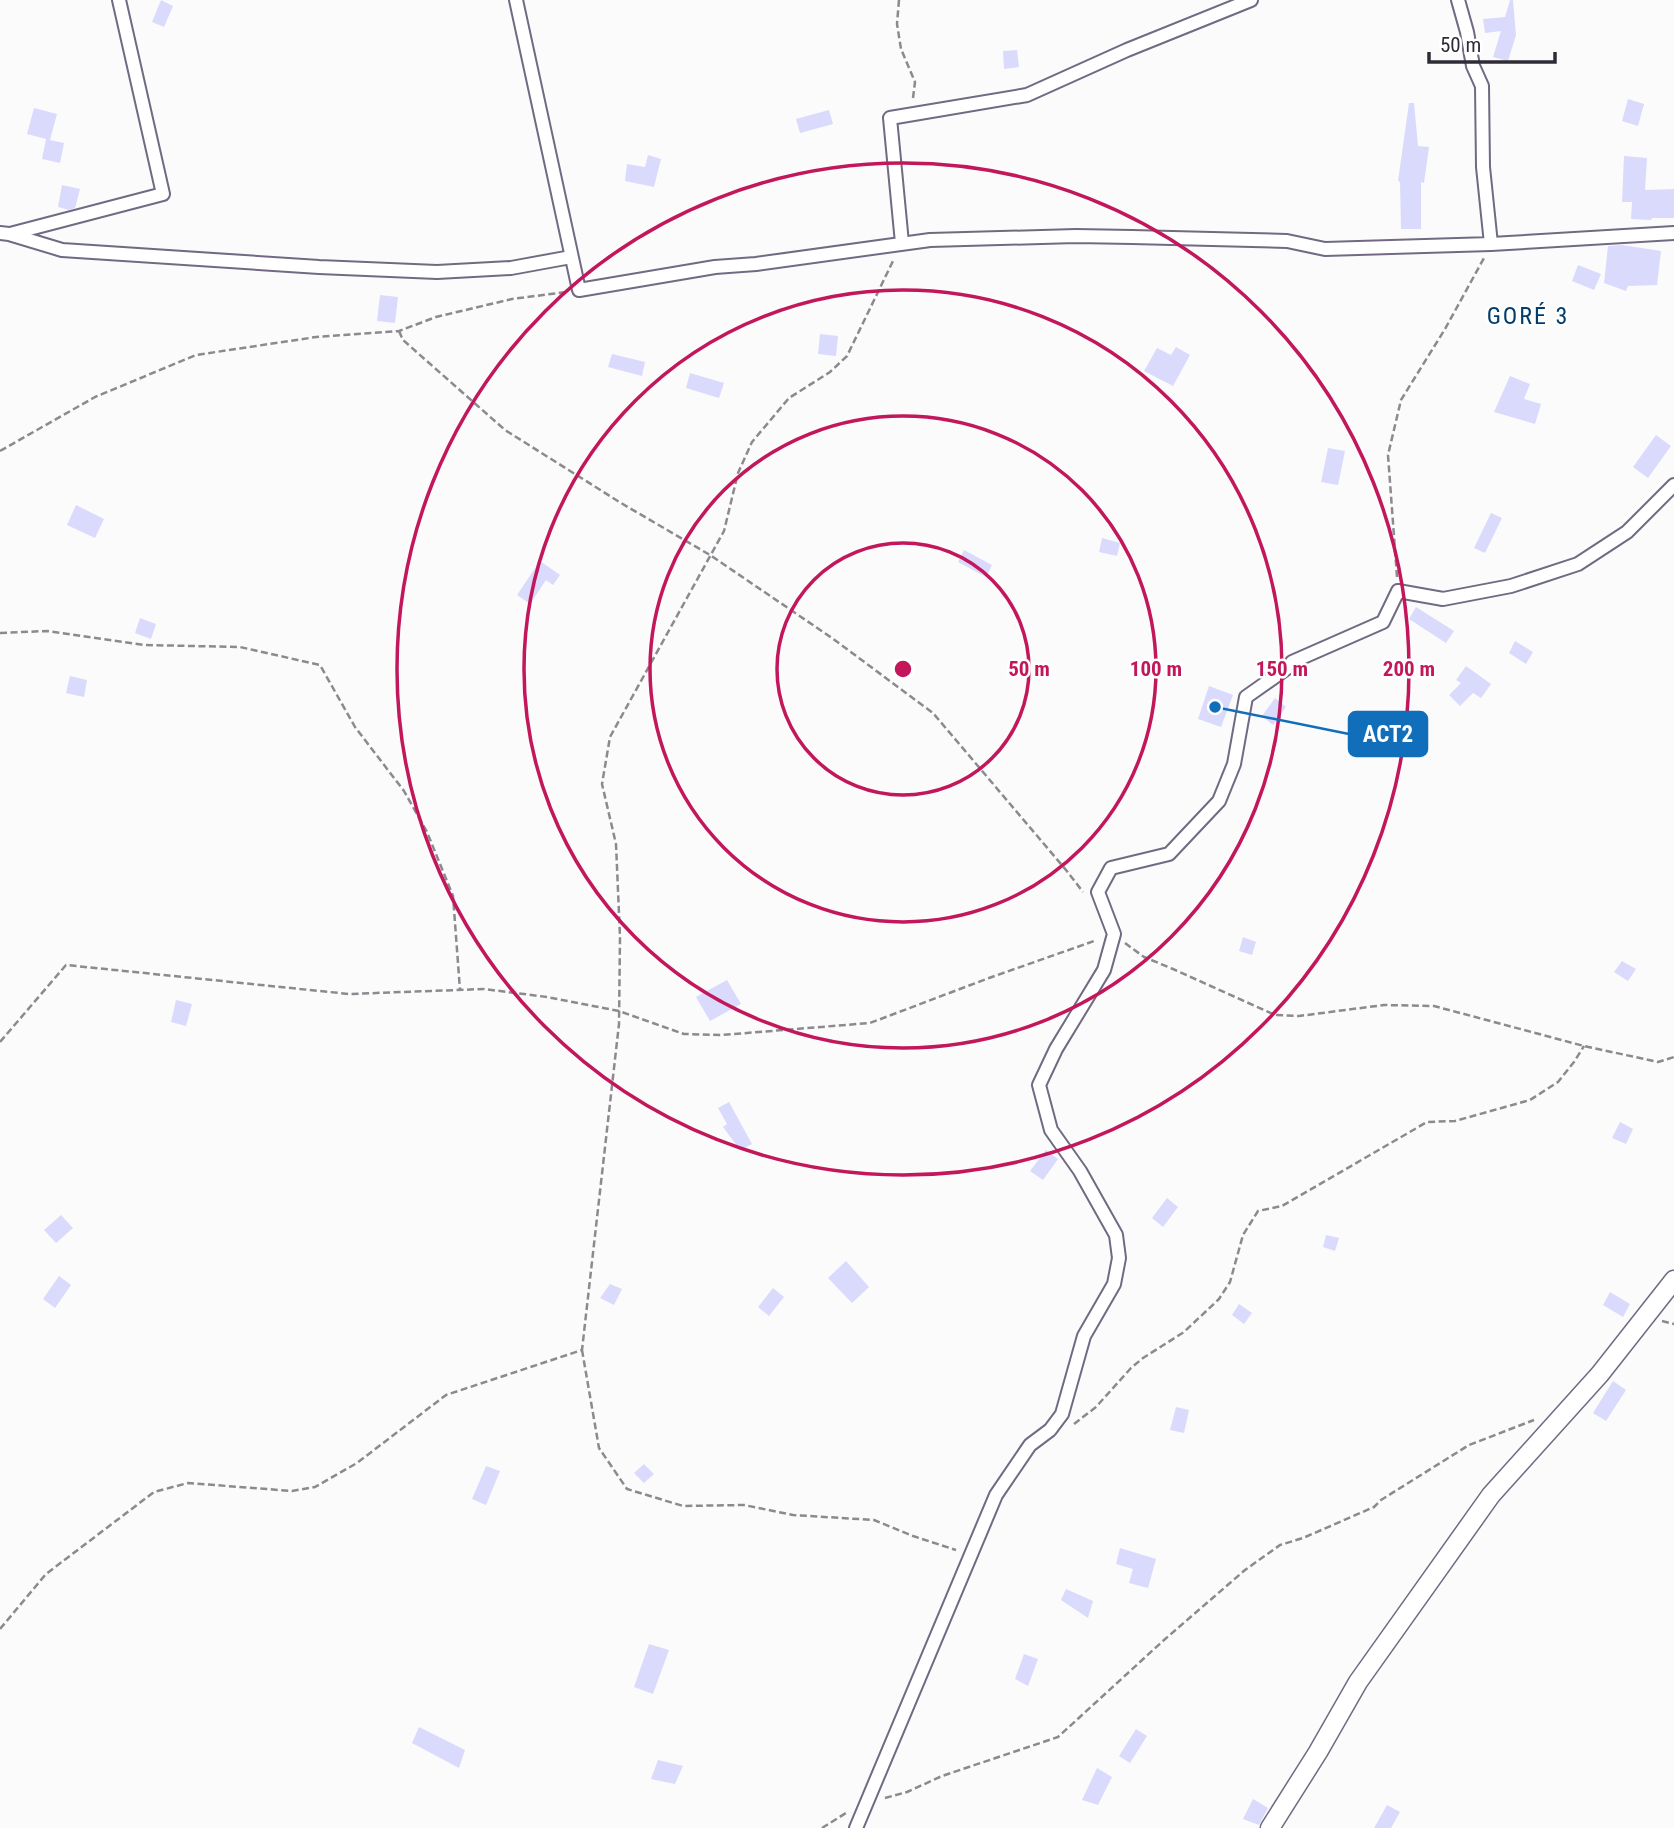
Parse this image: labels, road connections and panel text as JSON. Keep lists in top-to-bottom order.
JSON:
{
  "districts": ["GORÉ 3"],
  "places": ["ACT2"],
  "scale_bar": "50 m",
  "rings": [
    "50 m",
    "100 m",
    "150 m",
    "200 m"
  ]
}
